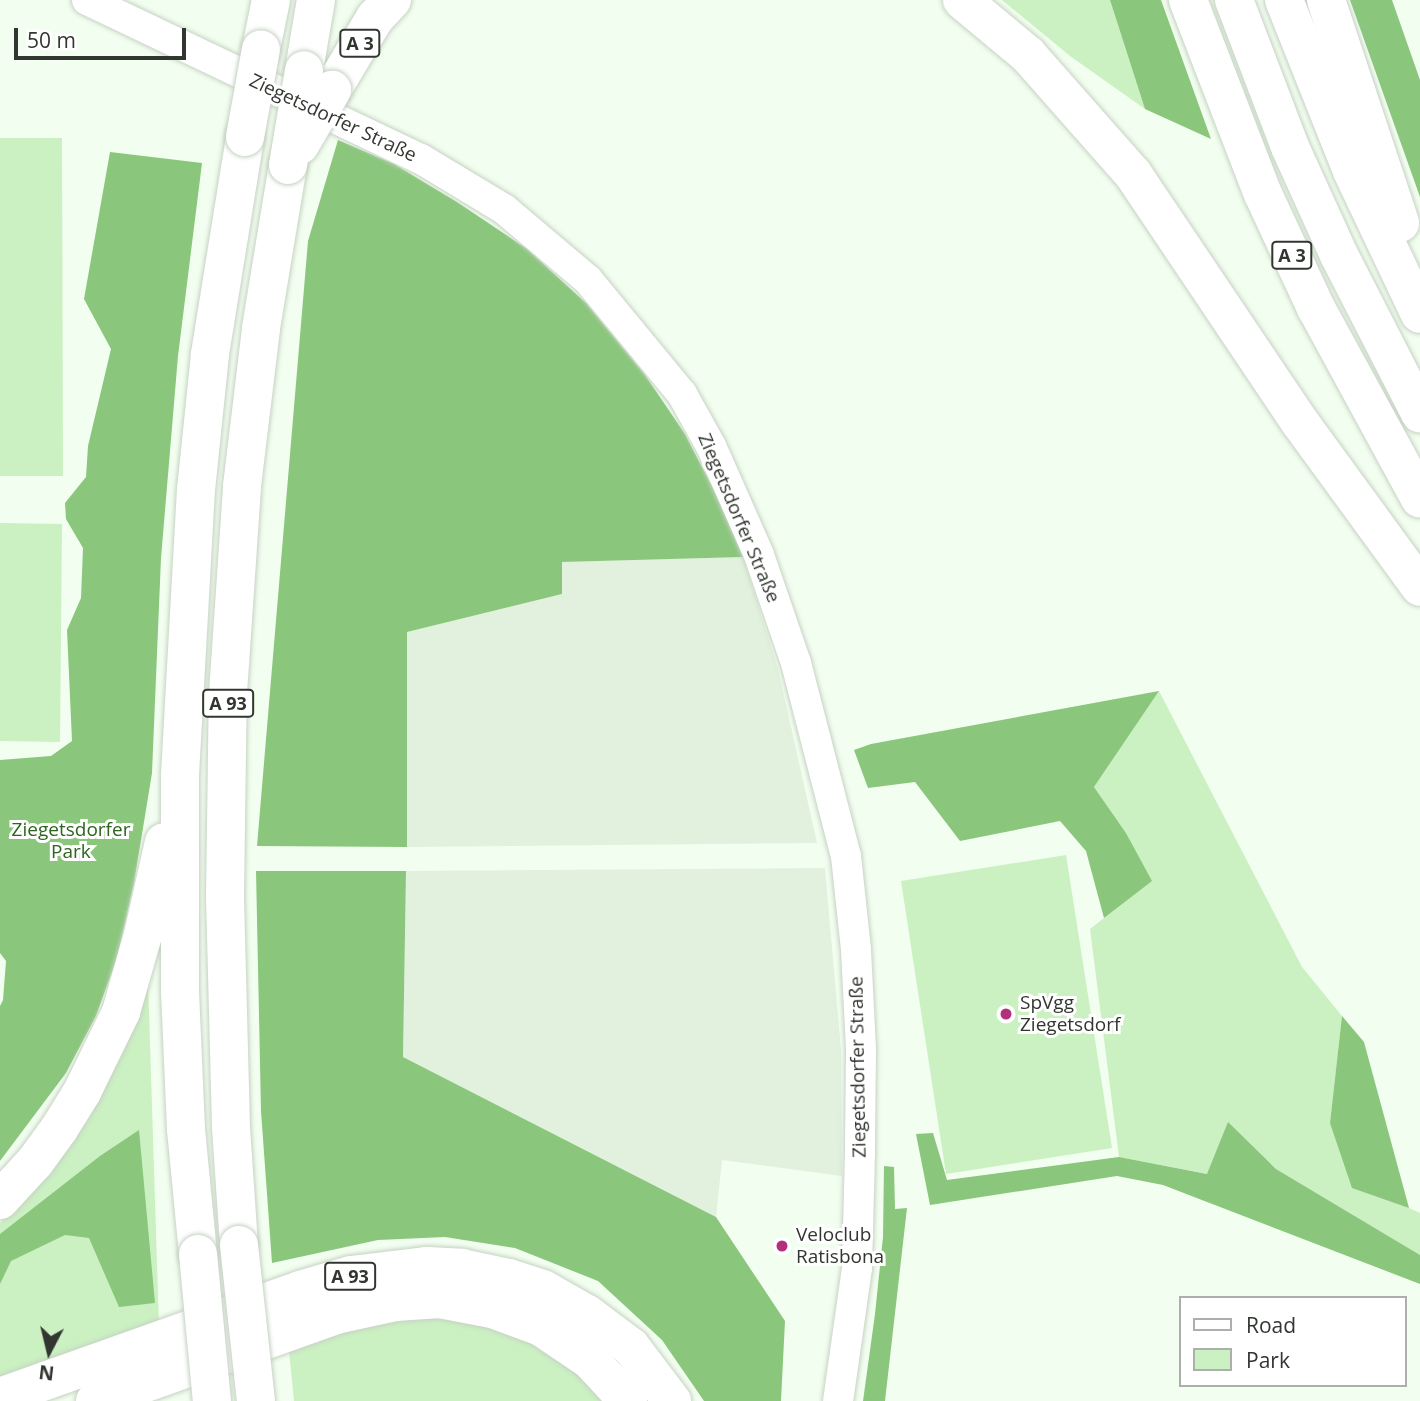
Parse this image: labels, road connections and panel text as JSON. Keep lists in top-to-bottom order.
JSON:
{
  "streets": {
    "highway": ["A 3", "A 93"],
    "street": ["Ziegetsdorfer Straße"]
  },
  "crossings": [
    ["A 3", "A 93"]
  ],
  "parks": ["Ziegetsdorfer Park"],
  "places": ["SpVgg Ziegetsdorf", "Veloclub Ratisbona"],
  "legend": ["Road", "Park"],
  "scale_bar": "50 m",
  "north": "bottom"
}
